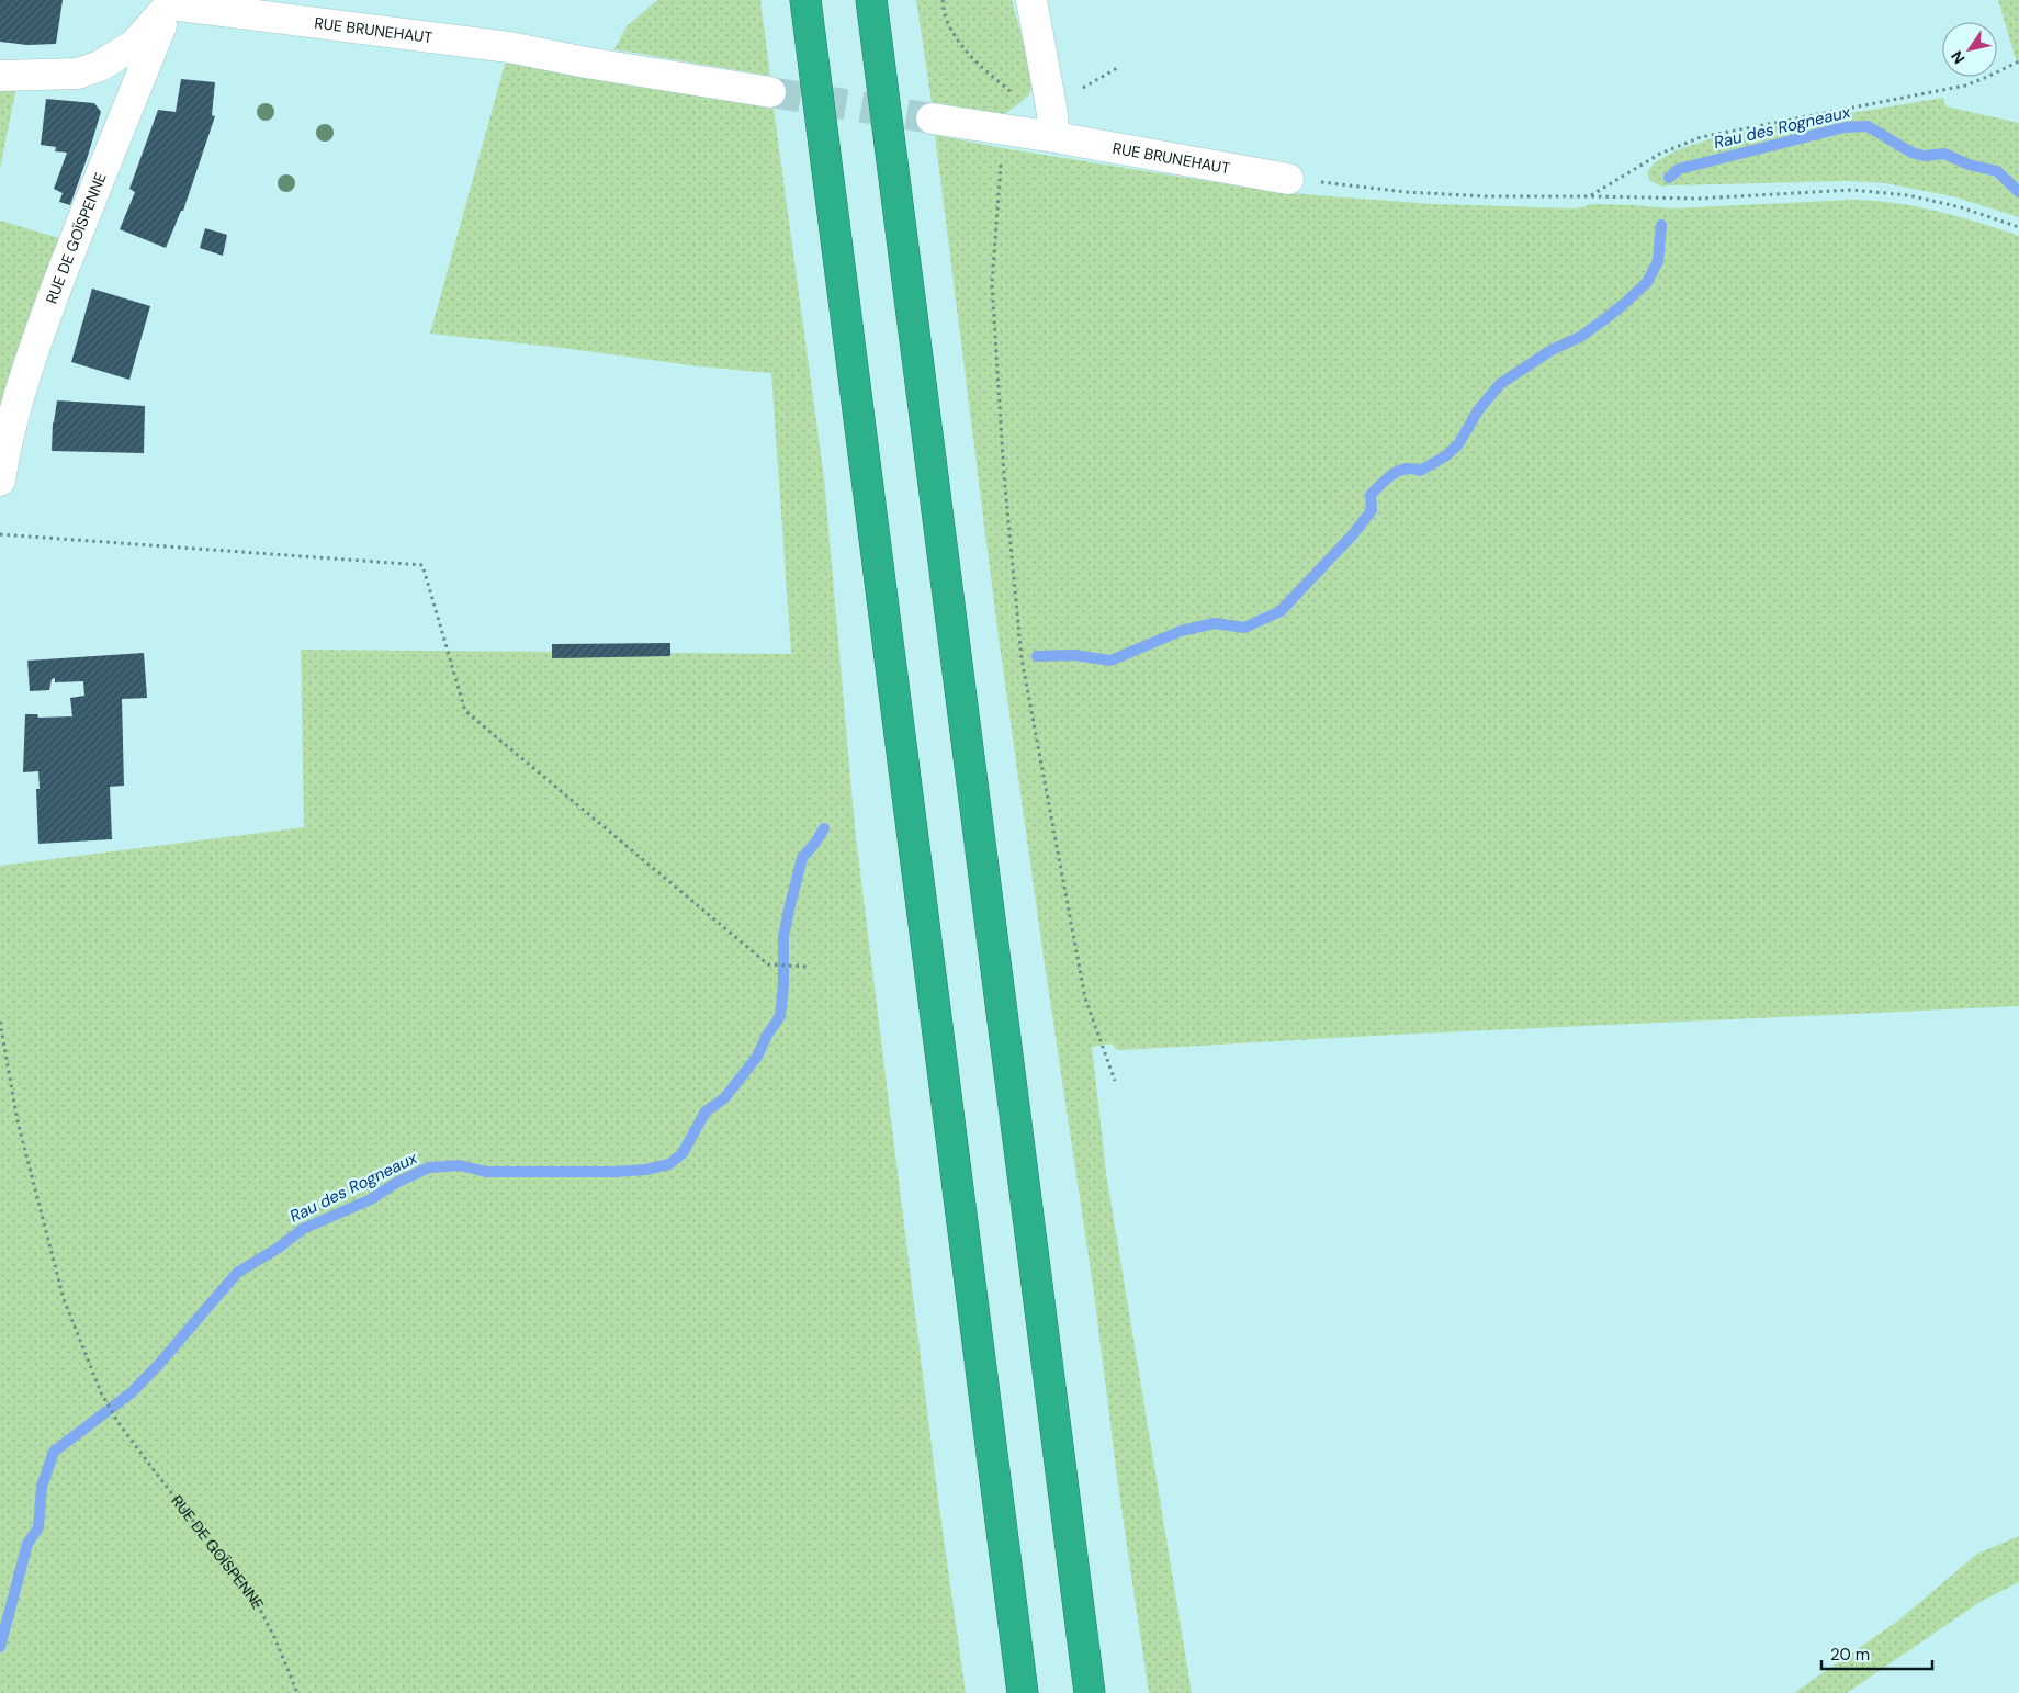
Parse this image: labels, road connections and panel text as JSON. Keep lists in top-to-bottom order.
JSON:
{
  "streets": {
    "street": ["RUE BRUNEHAUT", "RUE DE GOÏSPENNE"]
  },
  "crossings": [
    ["RUE BRUNEHAUT", "RUE DE GOÏSPENNE"]
  ],
  "water": ["Rau des Rogneaux"],
  "scale_bar": "20 m",
  "north": "bottom left"
}
